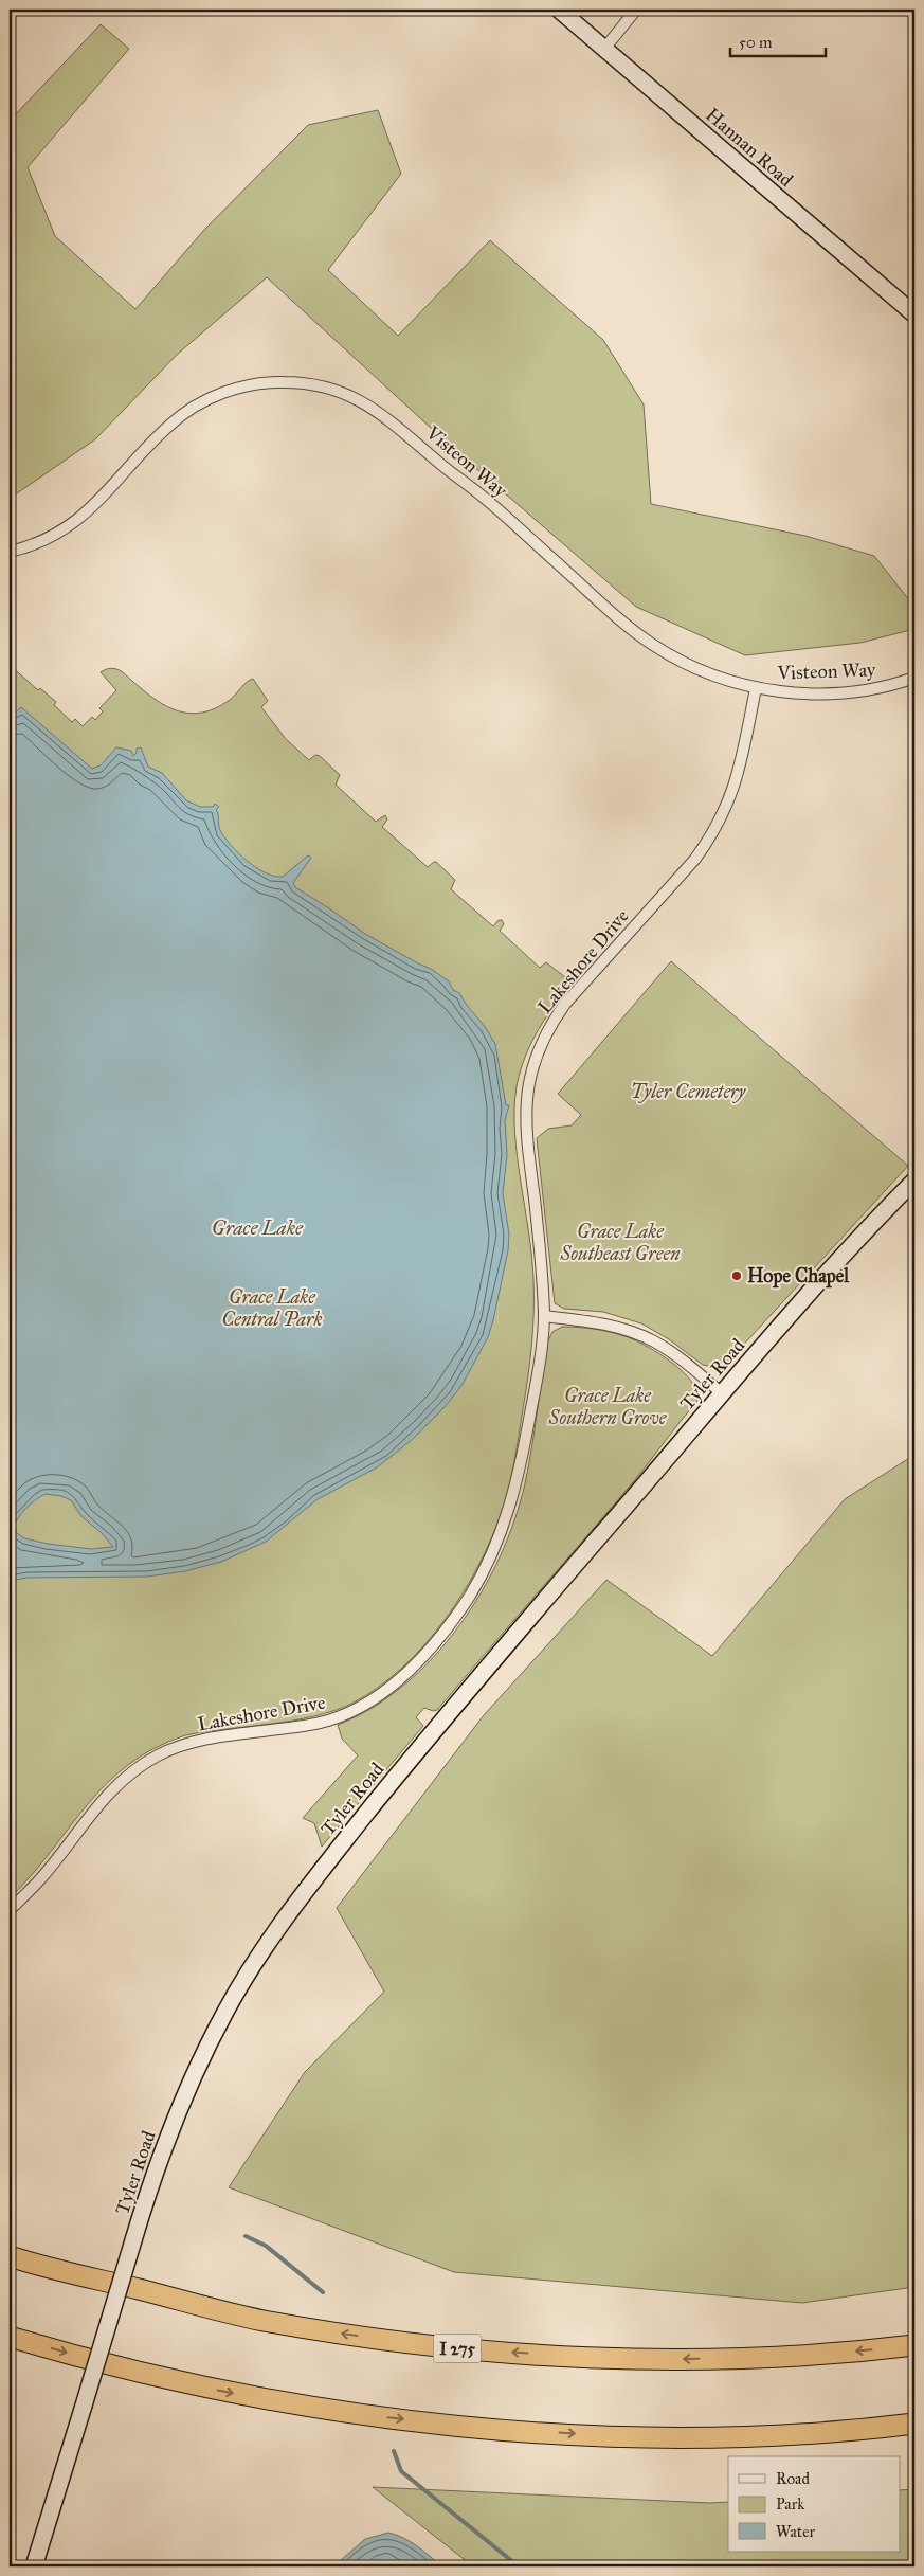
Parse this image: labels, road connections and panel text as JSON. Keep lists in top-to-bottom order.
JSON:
{
  "streets": {
    "highway": ["I 275"],
    "street": [
      "Hannan Road",
      "Visteon Way",
      "Lakeshore Drive",
      "Tyler Road"
    ]
  },
  "crossings": [
    ["Visteon Way", "Lakeshore Drive"]
  ],
  "water": ["Grace Lake"],
  "parks": [
    "Tyler Cemetery",
    "Grace Lake Southeast Green",
    "Grace Lake Central Park",
    "Grace Lake Southern Grove"
  ],
  "places": ["Hope Chapel"],
  "legend": ["Road", "Park", "Water"],
  "scale_bar": "50 m"
}
